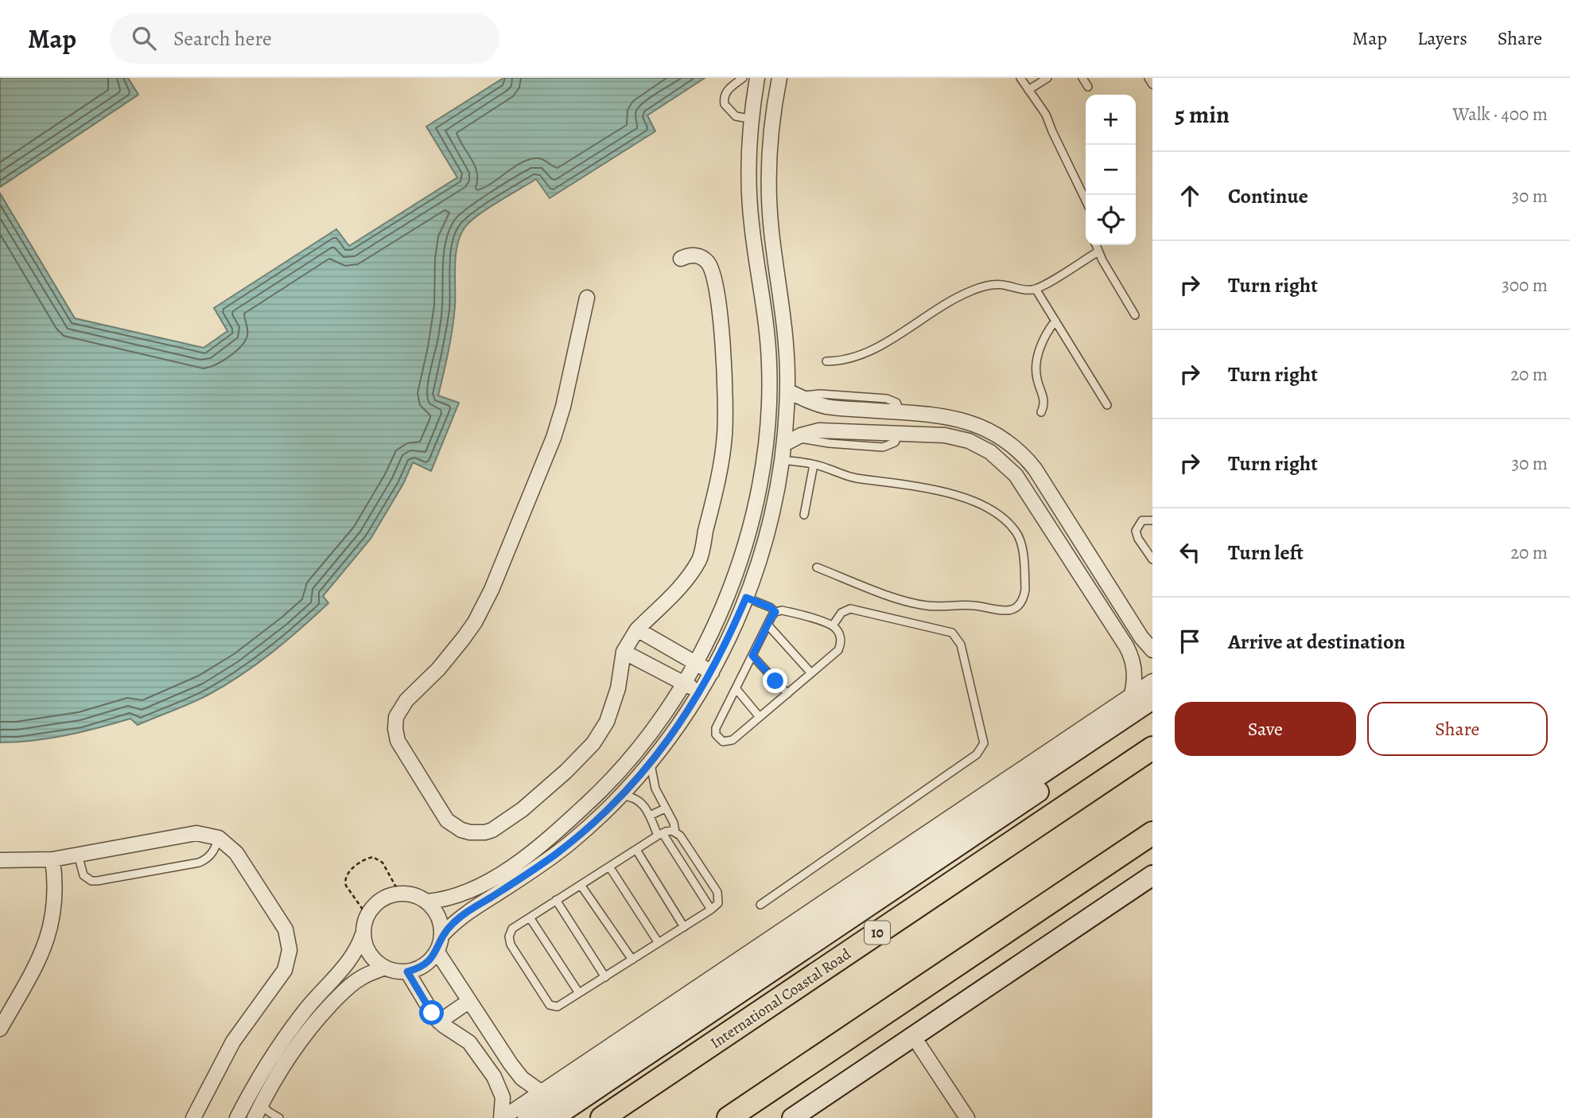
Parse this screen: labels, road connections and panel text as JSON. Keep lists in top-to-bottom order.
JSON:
{
  "streets": {
    "highway": ["10", "International Coastal Road"]
  },
  "page": {
    "header": "Map",
    "search": "Search here",
    "nav": ["Map", "Layers", "Share"],
    "heading": ["5 min", "Walk · 400 m"],
    "map_buttons": ["+", "−"],
    "list": [
      ["Continue", "30 m"],
      ["Turn right", "300 m"],
      ["Turn right", "20 m"],
      ["Turn right", "30 m"],
      ["Turn left", "20 m"],
      "Arrive at destination"
    ],
    "buttons": ["Save", "Share"]
  }
}
